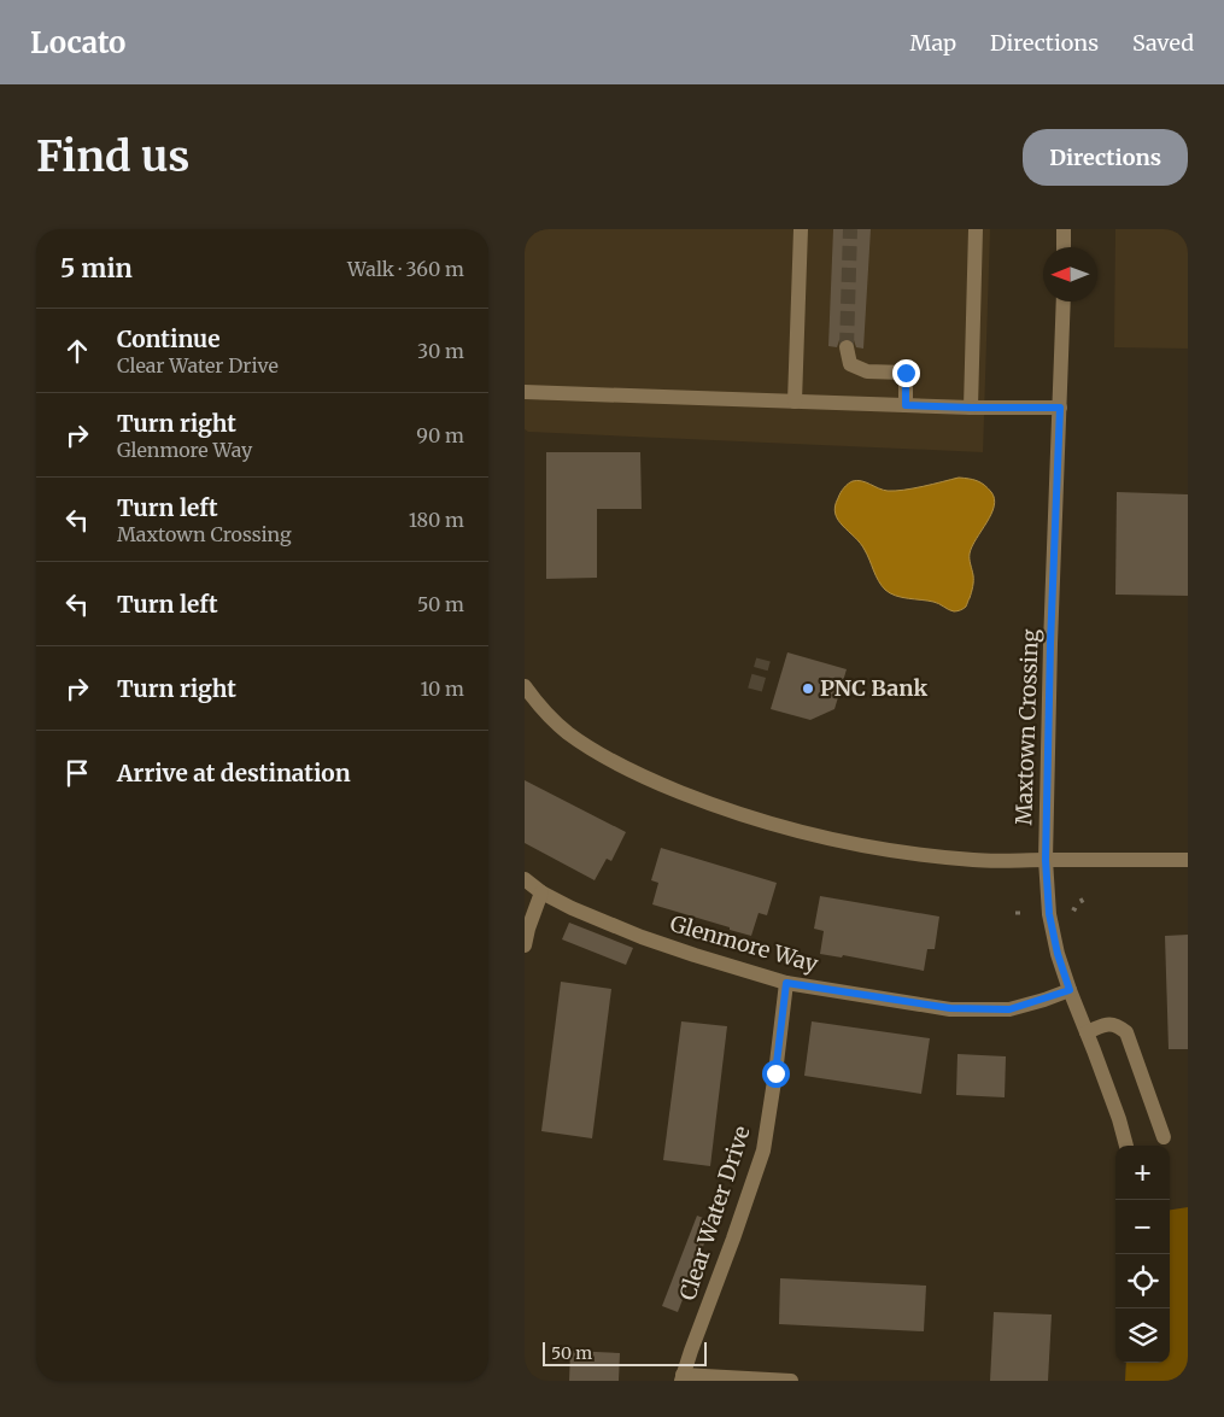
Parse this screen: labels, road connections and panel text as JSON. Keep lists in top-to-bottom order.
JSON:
{
  "streets": {
    "street": ["Maxtown Crossing", "Glenmore Way", "Clear Water Drive"]
  },
  "crossings": [
    ["Maxtown Crossing", "Glenmore Way"],
    ["Glenmore Way", "Clear Water Drive"]
  ],
  "places": ["PNC Bank"],
  "scale_bar": "50 m",
  "north": "left",
  "page": {
    "header": "Locato",
    "nav": ["Map", "Directions", "Saved"],
    "buttons": "Directions",
    "title": "Find us",
    "heading": ["5 min", "Walk · 360 m"],
    "list": [
      ["Continue", "Clear Water Drive", "30 m"],
      ["Turn right", "Glenmore Way", "90 m"],
      ["Turn left", "Maxtown Crossing", "180 m"],
      ["Turn left", "50 m"],
      ["Turn right", "10 m"],
      "Arrive at destination"
    ],
    "map_buttons": ["+", "−"],
    "scale": "50 m"
  }
}
